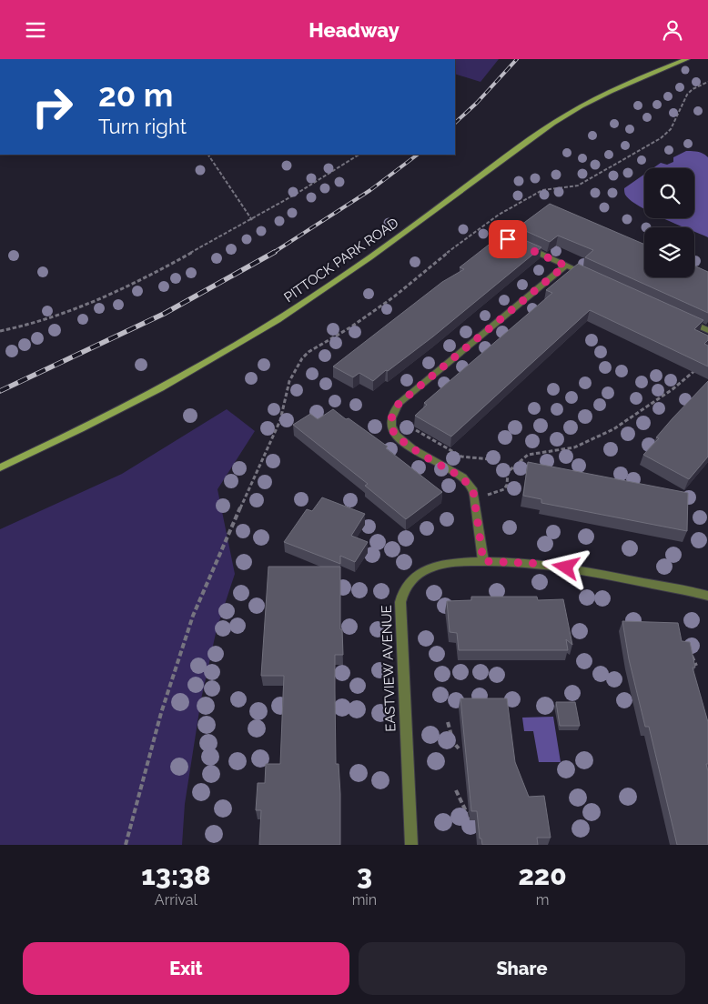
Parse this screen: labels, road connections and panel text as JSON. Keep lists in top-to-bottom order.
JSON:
{
  "streets": {
    "main road": ["PITTOCK PARK ROAD"],
    "street": ["EASTVIEW AVENUE"]
  },
  "page": {
    "header": "Headway",
    "turn": ["20 m", "Turn right"],
    "eta": [
      "13:38",
      "Arrival",
      "3",
      "min",
      "220",
      "m"
    ],
    "buttons": ["Exit", "Share"]
  }
}
